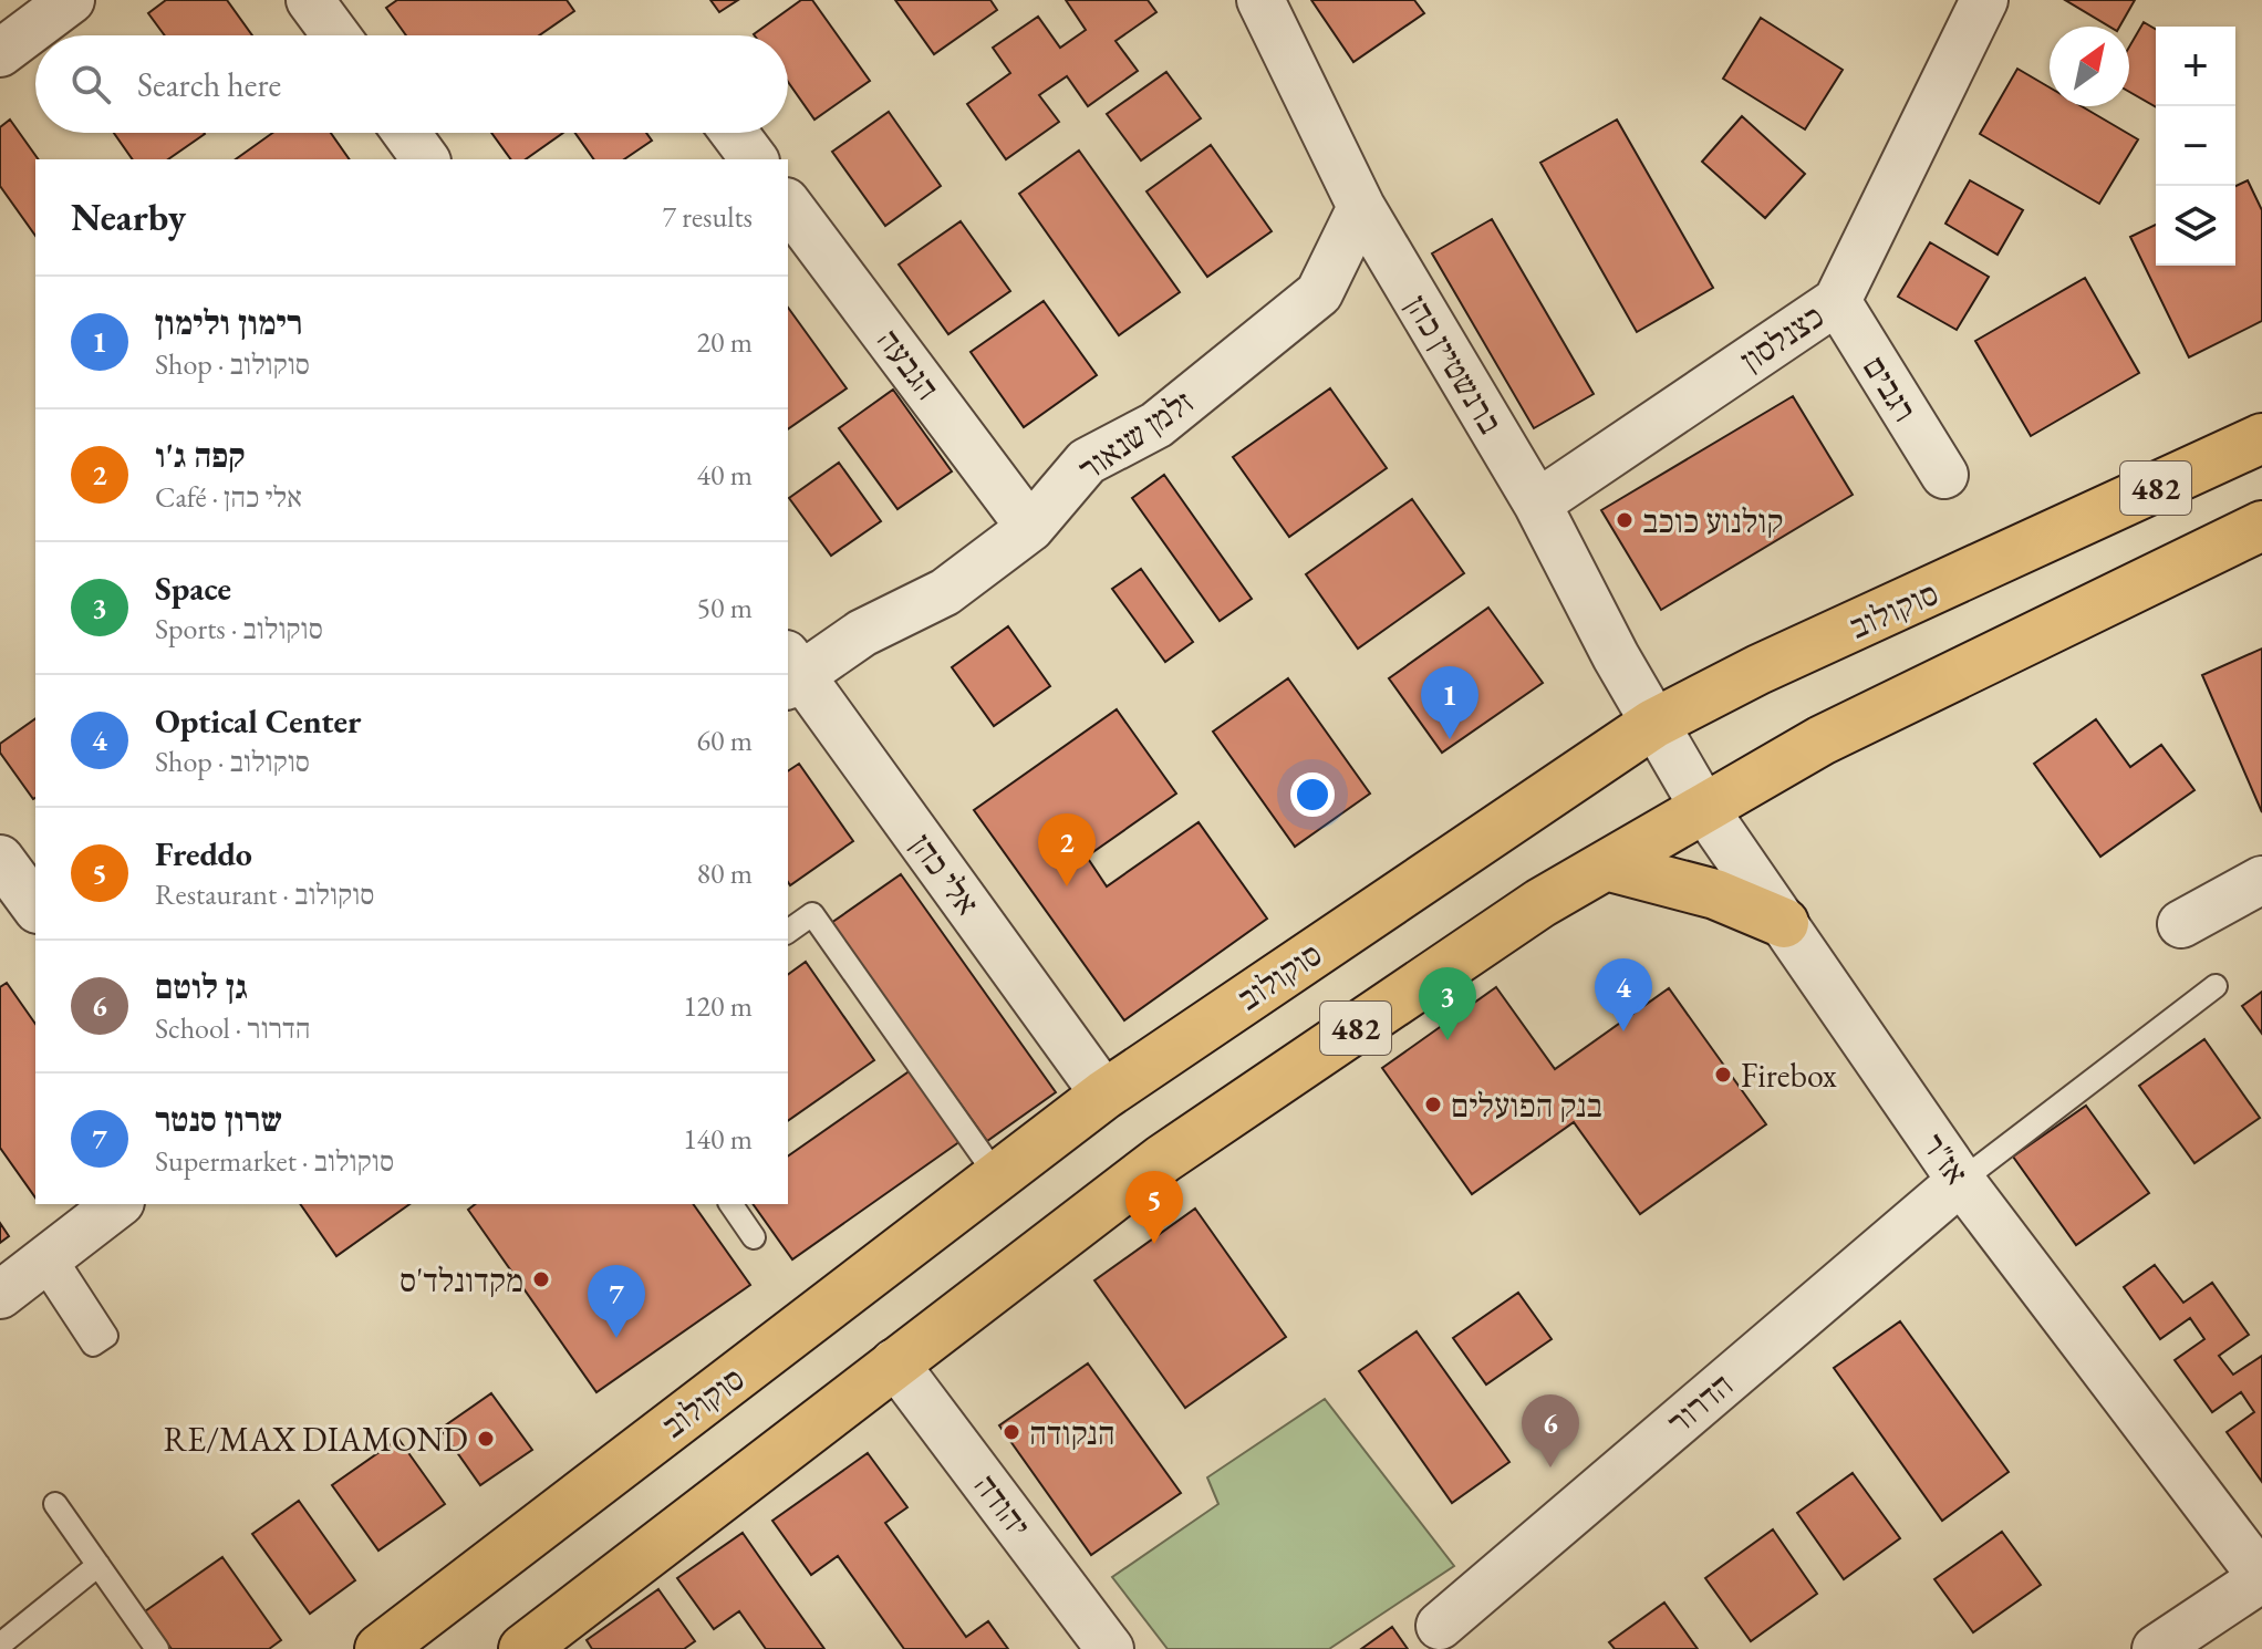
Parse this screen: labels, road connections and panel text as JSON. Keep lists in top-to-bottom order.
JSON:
{
  "streets": {
    "main road": ["482", "סוקולוב"],
    "street": [
      "כצנלסון",
      "הגבעה",
      "ברנשטיין כהן",
      "רגבים",
      "זלמן שנאור",
      "אלי כהן",
      "אז\"ר",
      "הדרור",
      "יהודה"
    ]
  },
  "crossings": [
    ["כצנלסון", "ברנשטיין כהן"],
    ["כצנלסון", "רגבים"],
    ["הגבעה", "זלמן שנאור"],
    ["ברנשטיין כהן", "זלמן שנאור"],
    ["ברנשטיין כהן", "סוקולוב"],
    ["ברנשטיין כהן", "אז\"ר"],
    ["זלמן שנאור", "אלי כהן"],
    ["482", "אז\"ר"],
    ["482", "יהודה"],
    ["סוקולוב", "אלי כהן"],
    ["סוקולוב", "אז\"ר"],
    ["אז\"ר", "הדרור"]
  ],
  "places": [
    "קולנוע כוכב",
    "Firebox",
    "בנק הפועלים",
    "מקדונלד'ס",
    "הנקודה",
    "RE/MAX DIAMOND"
  ],
  "north": "top right",
  "page": {
    "map_buttons": ["+", "−"],
    "search": "Search here",
    "heading": ["Nearby", "7 results"],
    "list": [
      {
        "mark": "1",
        "name": "רימון ולימון",
        "note": "Shop · סוקולוב",
        "value": "20 m"
      },
      {
        "mark": "2",
        "name": "קפה ג'ו",
        "note": "Café · אלי כהן",
        "value": "40 m"
      },
      {
        "mark": "3",
        "name": "Space",
        "note": "Sports · סוקולוב",
        "value": "50 m"
      },
      {
        "mark": "4",
        "name": "Optical Center",
        "note": "Shop · סוקולוב",
        "value": "60 m"
      },
      {
        "mark": "5",
        "name": "Freddo",
        "note": "Restaurant · סוקולוב",
        "value": "80 m"
      },
      {
        "mark": "6",
        "name": "גן לוטם",
        "note": "School · הדרור",
        "value": "120 m"
      },
      {
        "mark": "7",
        "name": "שרון סנטר",
        "note": "Supermarket · סוקולוב",
        "value": "140 m"
      }
    ],
    "pins": [
      "1",
      "2",
      "4",
      "3",
      "5",
      "7",
      "6"
    ]
  }
}
